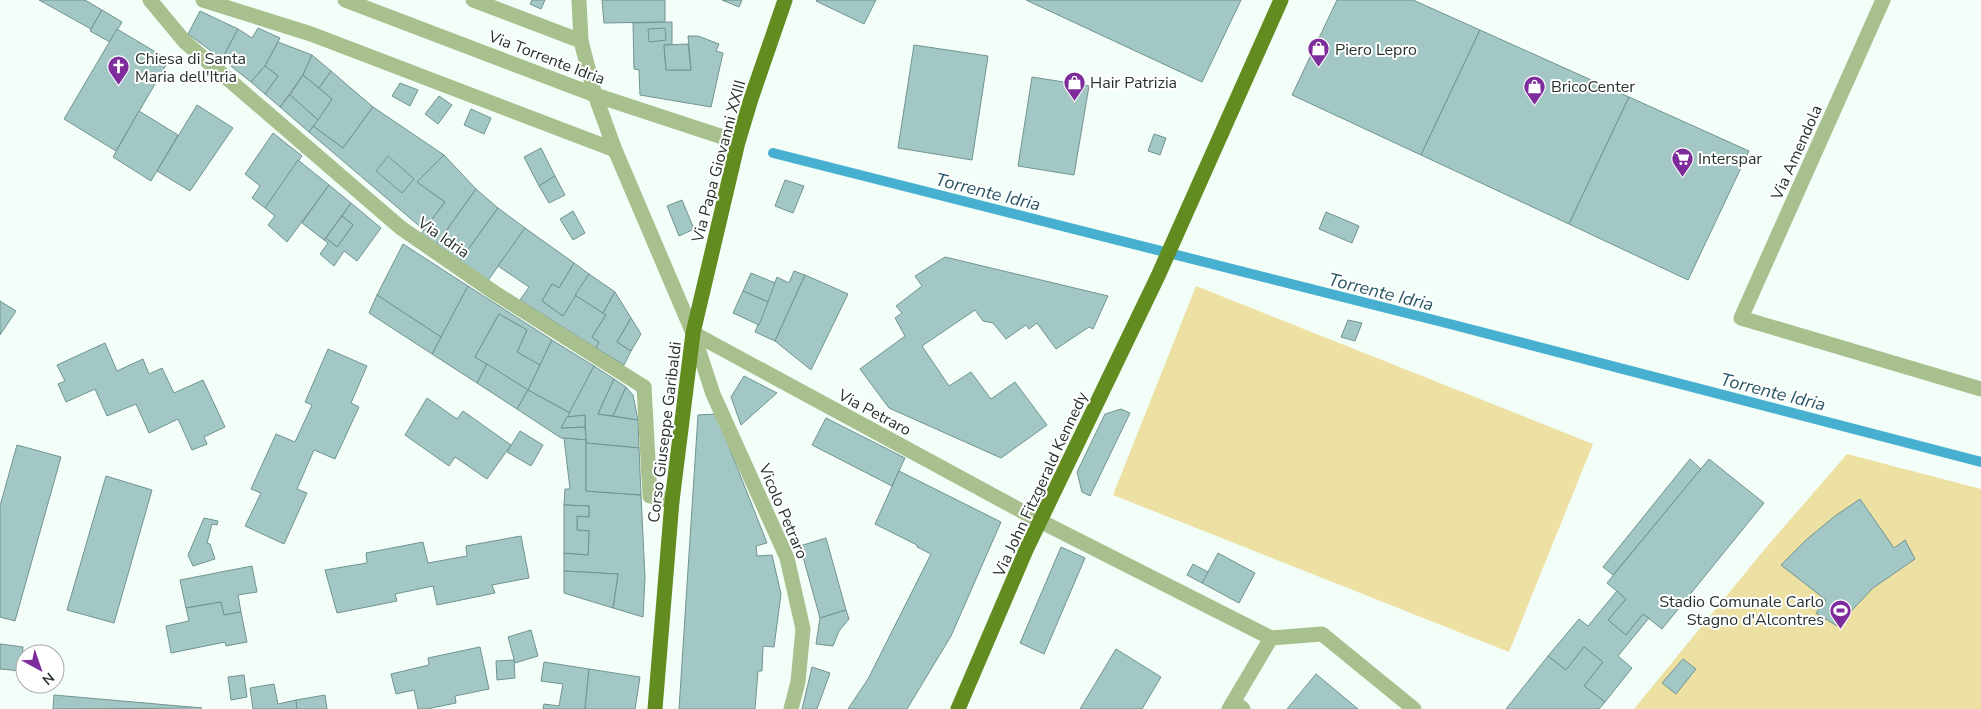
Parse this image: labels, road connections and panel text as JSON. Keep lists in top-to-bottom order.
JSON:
{
  "streets": {
    "main road": ["Via Papa Giovanni XXIII", "Corso Giuseppe Garibaldi", "Via John Fitzgerald Kennedy"],
    "street": [
      "Via Torrente Idria",
      "Via Amendola",
      "Via Idria",
      "Via Petraro",
      "Vicolo Petraro"
    ]
  },
  "crossings": [
    ["Via Torrente Idria", "Via Papa Giovanni XXIII"],
    ["Via Torrente Idria", "Corso Giuseppe Garibaldi"],
    ["Via Papa Giovanni XXIII", "Via Petraro"],
    ["Via Papa Giovanni XXIII", "Corso Giuseppe Garibaldi"],
    ["Via Papa Giovanni XXIII", "Vicolo Petraro"],
    ["Via Idria", "Corso Giuseppe Garibaldi"],
    ["Via Petraro", "Corso Giuseppe Garibaldi"],
    ["Via Petraro", "Via John Fitzgerald Kennedy"],
    ["Via Petraro", "Vicolo Petraro"],
    ["Corso Giuseppe Garibaldi", "Vicolo Petraro"]
  ],
  "water": ["Torrente Idria"],
  "places": {
    "shop": ["Piero Lepro", "Hair Patrizia", "BricoCenter"],
    "church": ["Chiesa di Santa Maria dell'Itria"],
    "supermarket": ["Interspar"],
    "sports": ["Stadio Comunale Carlo Stagno d'Alcontres"]
  },
  "north": "bottom right"
}
